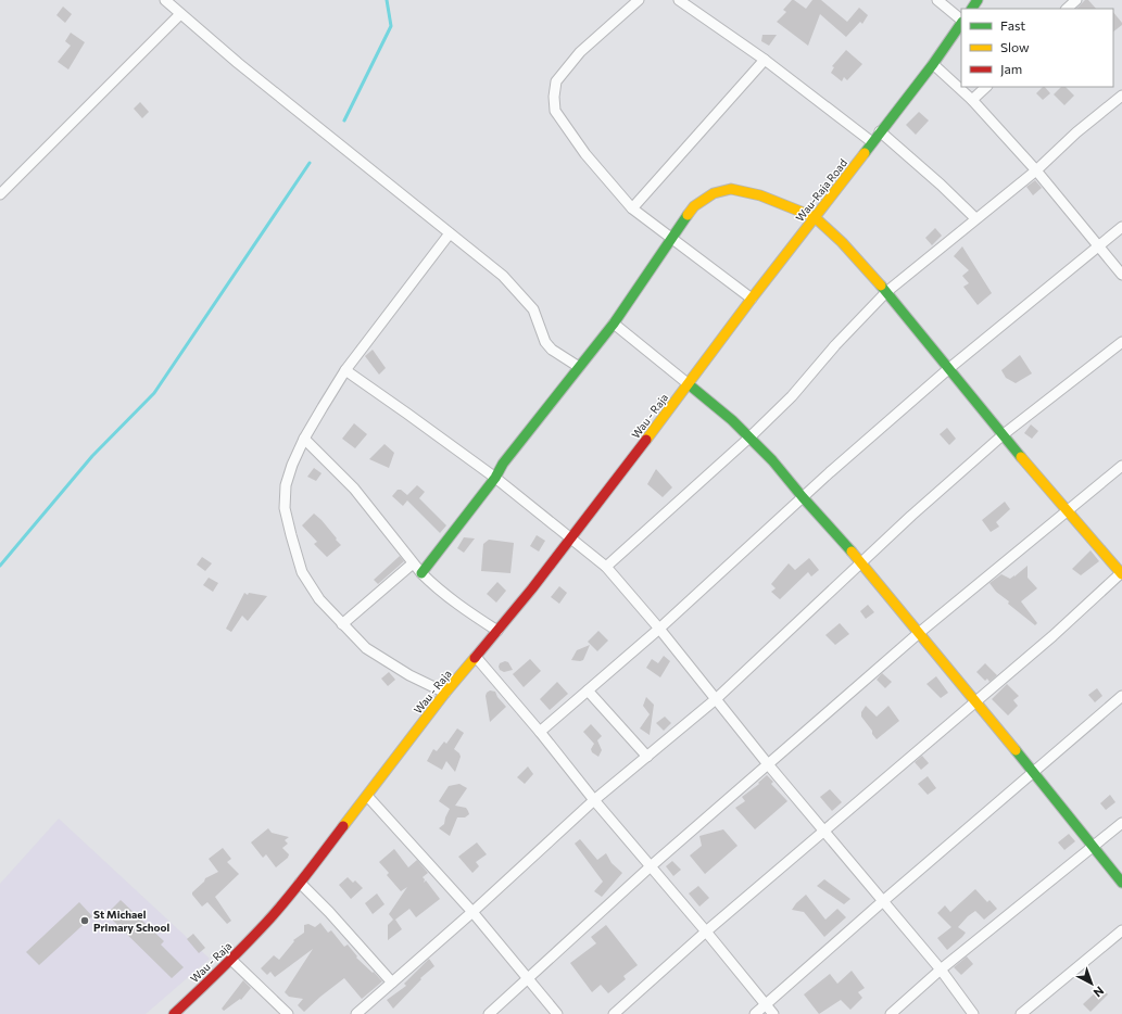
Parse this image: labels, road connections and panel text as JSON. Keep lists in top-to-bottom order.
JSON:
{
  "streets": {
    "street": ["Wau-Raja Road", "Wau - Raja"]
  },
  "crossings": [
    ["Wau-Raja Road", "Wau - Raja"]
  ],
  "places": ["St Michael Primary School"],
  "legend": ["Fast", "Slow", "Jam"],
  "north": "bottom right"
}
